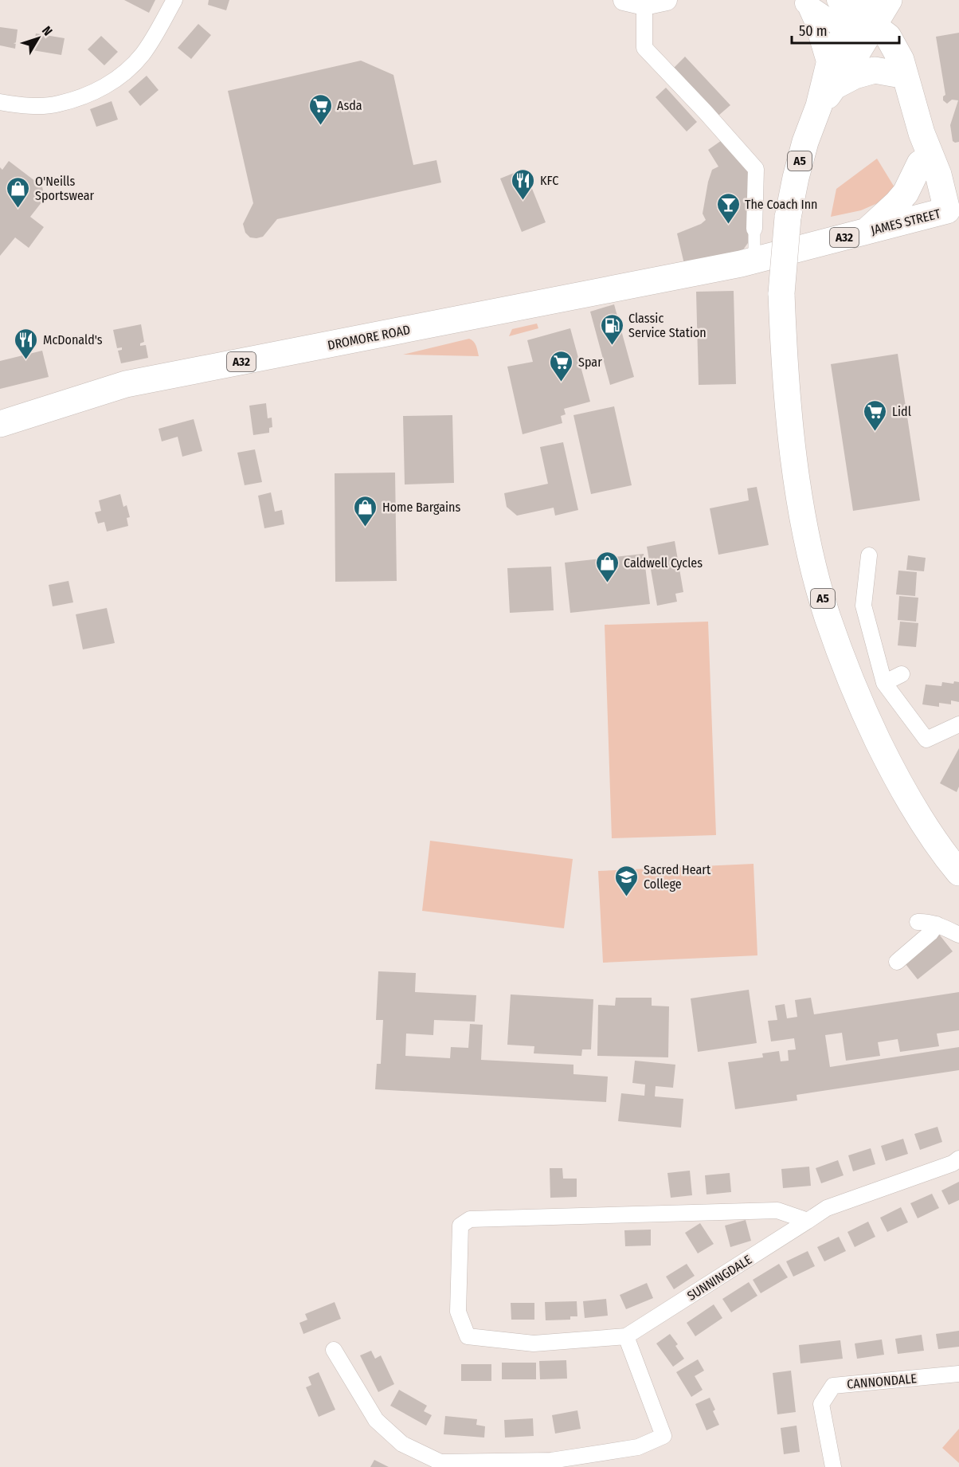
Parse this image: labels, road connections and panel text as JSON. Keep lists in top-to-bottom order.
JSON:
{
  "streets": {
    "highway": [
      "A5",
      "JAMES STREET",
      "A32",
      "DROMORE ROAD"
    ],
    "street": ["SUNNINGDALE", "CANNONDALE"]
  },
  "crossings": [
    ["JAMES STREET", "DROMORE ROAD"]
  ],
  "places": {
    "supermarket": ["Asda", "Spar", "Lidl"],
    "restaurant": ["KFC", "McDonald's"],
    "shop": ["O'Neills Sportswear", "Home Bargains", "Caldwell Cycles"],
    "bar": ["The Coach Inn"],
    "fuel station": ["Classic Service Station"],
    "school or university": ["Sacred Heart College"]
  },
  "scale_bar": "50 m",
  "north": "top right"
}
